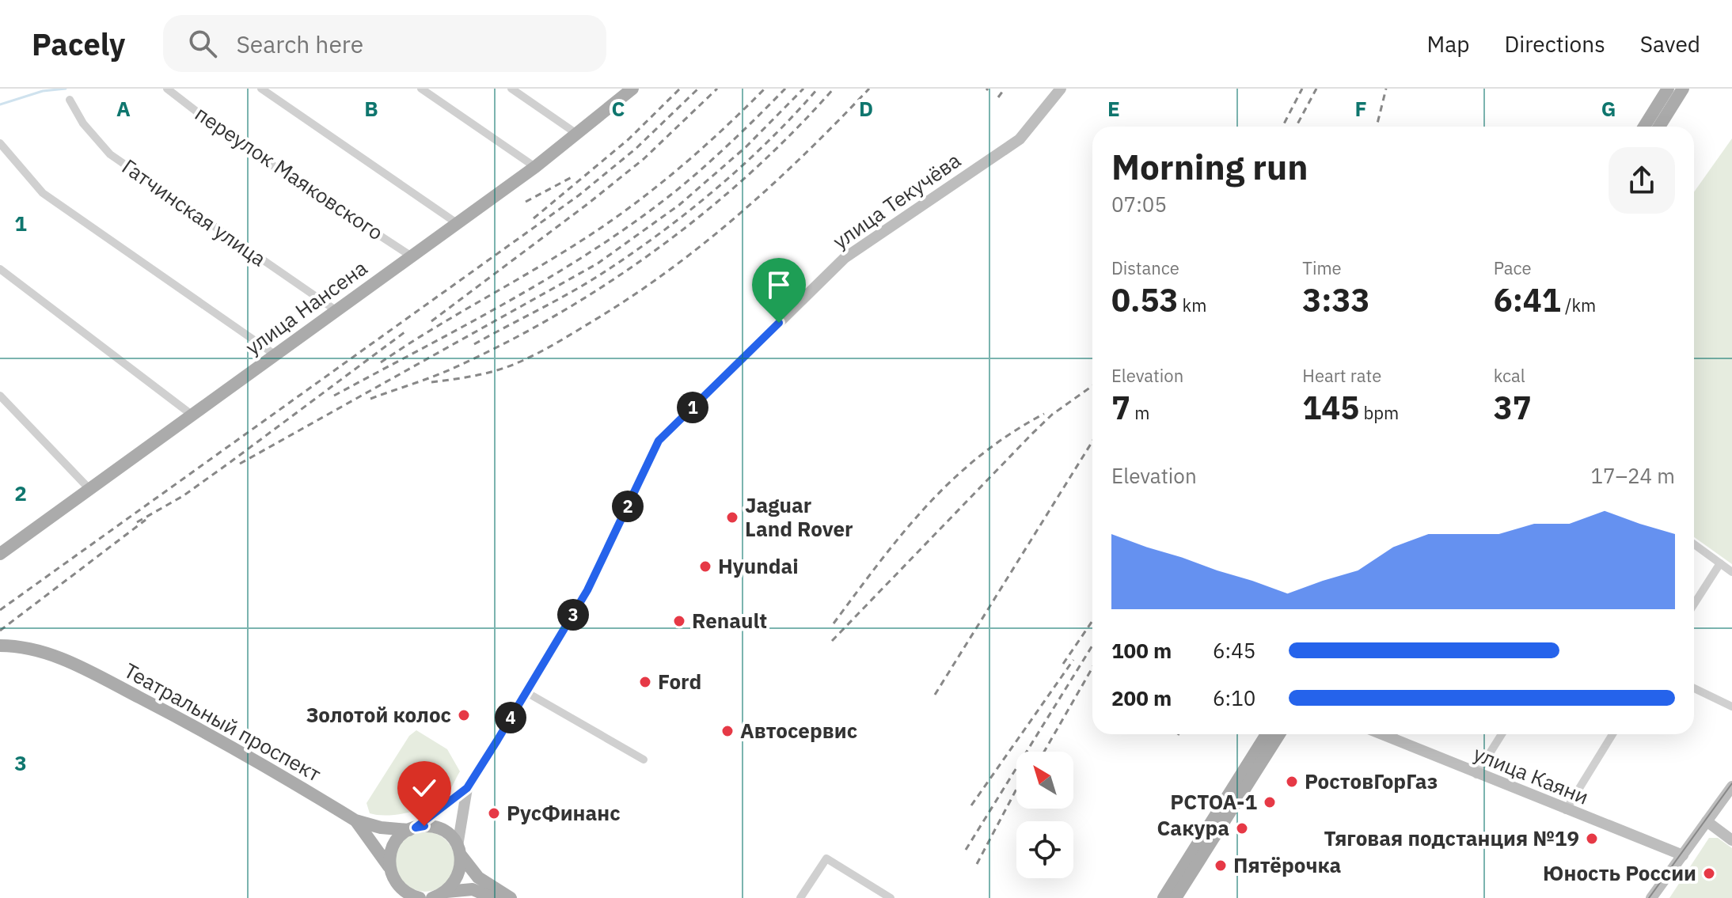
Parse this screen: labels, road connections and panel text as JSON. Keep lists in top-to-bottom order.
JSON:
{
  "streets": {
    "main road": [
      "улица Текучёва",
      "улица Нансена",
      "Театральный проспект",
      "улица Каяни"
    ],
    "street": ["переулок Маяковского", "Гатчинская улица"]
  },
  "crossings": [
    ["переулок Маяковского", "улица Нансена"],
    ["улица Текучёва", "Театральный проспект"],
    ["Гатчинская улица", "улица Нансена"]
  ],
  "places": [
    "Jaguar Land Rover",
    "Hyundai",
    "Renault",
    "Ford",
    "Золотой колос",
    "Автосервис",
    "РостовГорГаз",
    "РСТОА-1",
    "РусФинанс",
    "Сакура",
    "Тяговая подстанция №19",
    "Пятёрочка",
    "Юность России"
  ],
  "north": "top left",
  "page": {
    "header": "Pacely",
    "search": "Search here",
    "nav": ["Map", "Directions", "Saved"],
    "heading": ["Morning run", "07:05"],
    "stats": [
      ["Distance", "0.53 km"],
      ["Time", "3:33"],
      ["Pace", "6:41 /km"],
      ["Elevation", "7 m"],
      ["Heart rate", "145 bpm"],
      ["kcal", "37"]
    ],
    "pins": [
      "1",
      "2",
      "3",
      "4"
    ],
    "chart": ["Elevation", "17–24 m"],
    "list": [
      {
        "name": "100 m",
        "note": "6:45"
      },
      {
        "name": "200 m",
        "note": "6:10"
      }
    ]
  },
  "grid": {
    "columns": [
      "A",
      "B",
      "C",
      "D",
      "E",
      "F",
      "G"
    ],
    "rows": ["1", "2", "3"]
  }
}
